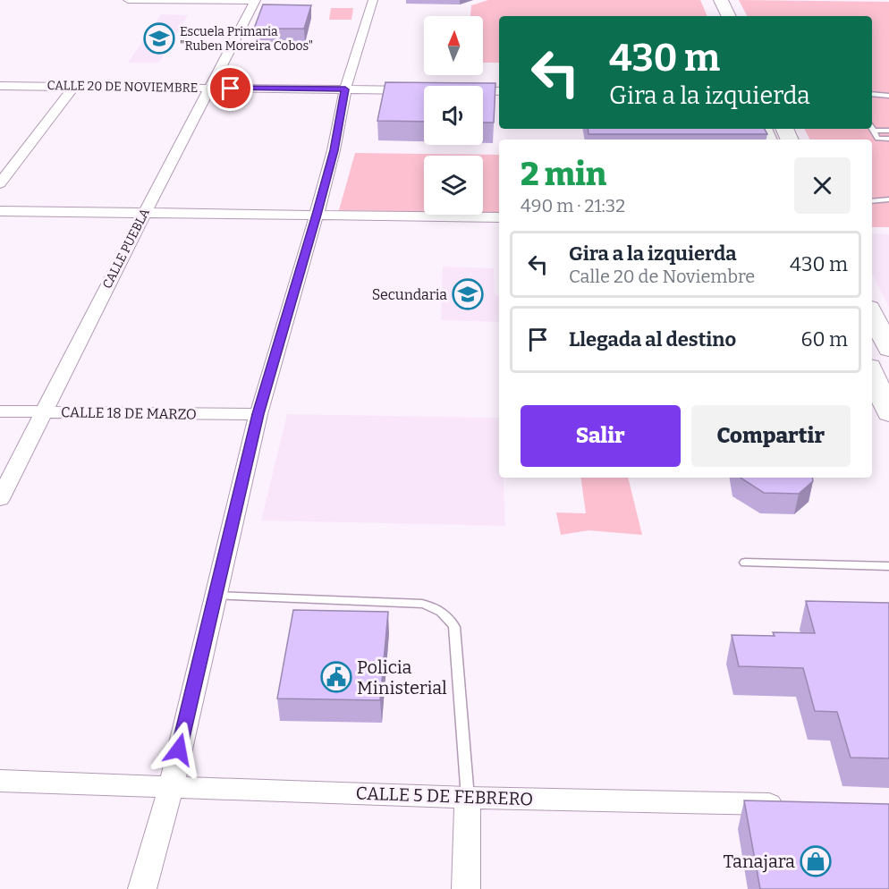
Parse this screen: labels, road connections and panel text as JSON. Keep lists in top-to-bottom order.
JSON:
{
  "streets": {
    "street": [
      "CALLE 20 DE NOVIEMBRE",
      "CALLE PUEBLA",
      "CALLE 18 DE MARZO",
      "CALLE 5 DE FEBRERO"
    ]
  },
  "crossings": [
    ["CALLE 20 DE NOVIEMBRE", "CALLE PUEBLA"],
    ["CALLE PUEBLA", "CALLE 18 DE MARZO"]
  ],
  "places": {
    "school or university": ["Escuela Primaria \"Ruben Moreira Cobos\"", "Secundaria"],
    "public building": ["Policia Ministerial"],
    "shop": ["Tanajara"]
  },
  "north": "top",
  "page": {
    "turn": ["430 m", "Gira a la izquierda"],
    "heading": ["2 min", "490 m · 21:32"],
    "list": [
      {
        "name": "Gira a la izquierda",
        "note": "Calle 20 de Noviembre",
        "value": "430 m"
      },
      {
        "name": "Llegada al destino",
        "value": "60 m"
      }
    ],
    "buttons": ["Salir", "Compartir"]
  }
}
